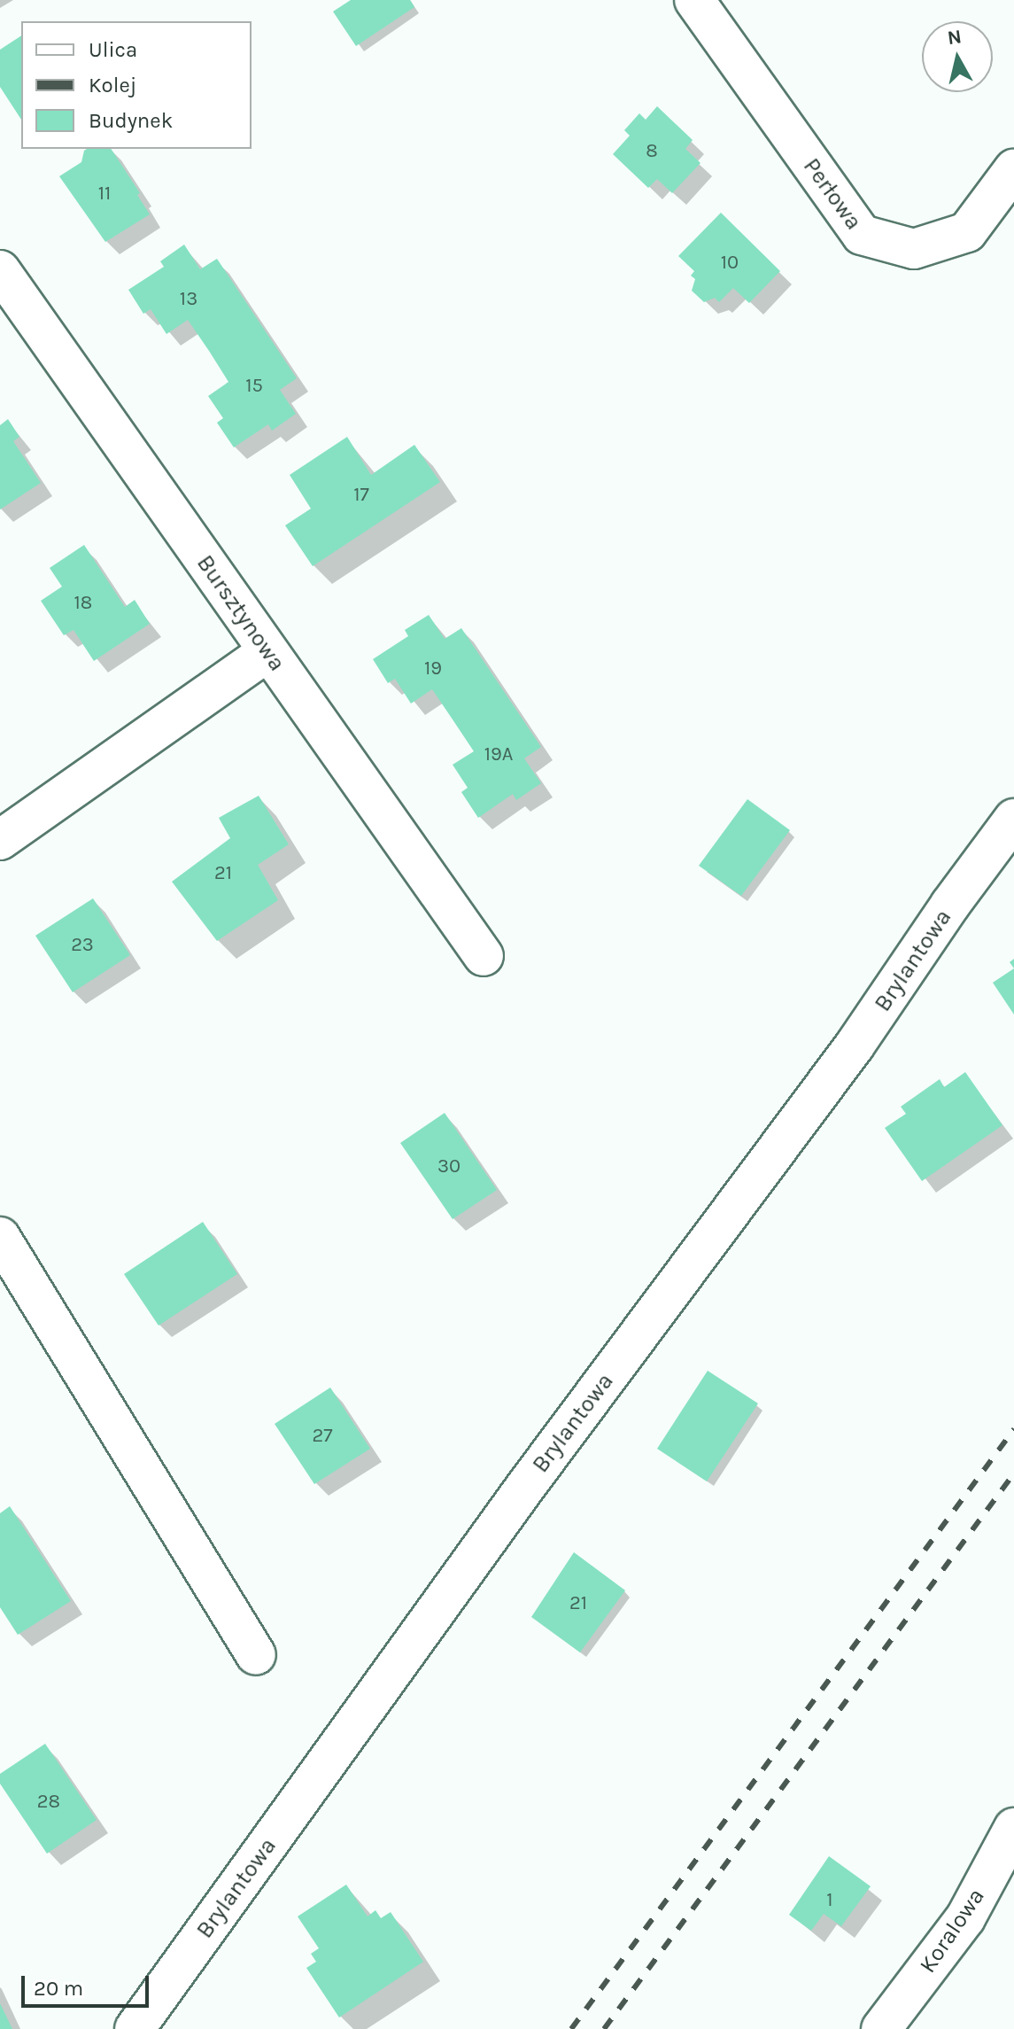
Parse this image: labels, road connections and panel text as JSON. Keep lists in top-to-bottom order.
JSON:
{
  "streets": {
    "street": [
      "Perłowa",
      "Bursztynowa",
      "Brylantowa",
      "Koralowa"
    ]
  },
  "house_numbers": [
    "8",
    "11",
    "10",
    "13",
    "15",
    "17",
    "18",
    "19",
    "19A",
    "21",
    "23",
    "30",
    "27",
    "21",
    "28",
    "1"
  ],
  "legend": ["Ulica", "Kolej", "Budynek"],
  "scale_bar": "20 m",
  "north": "top"
}
